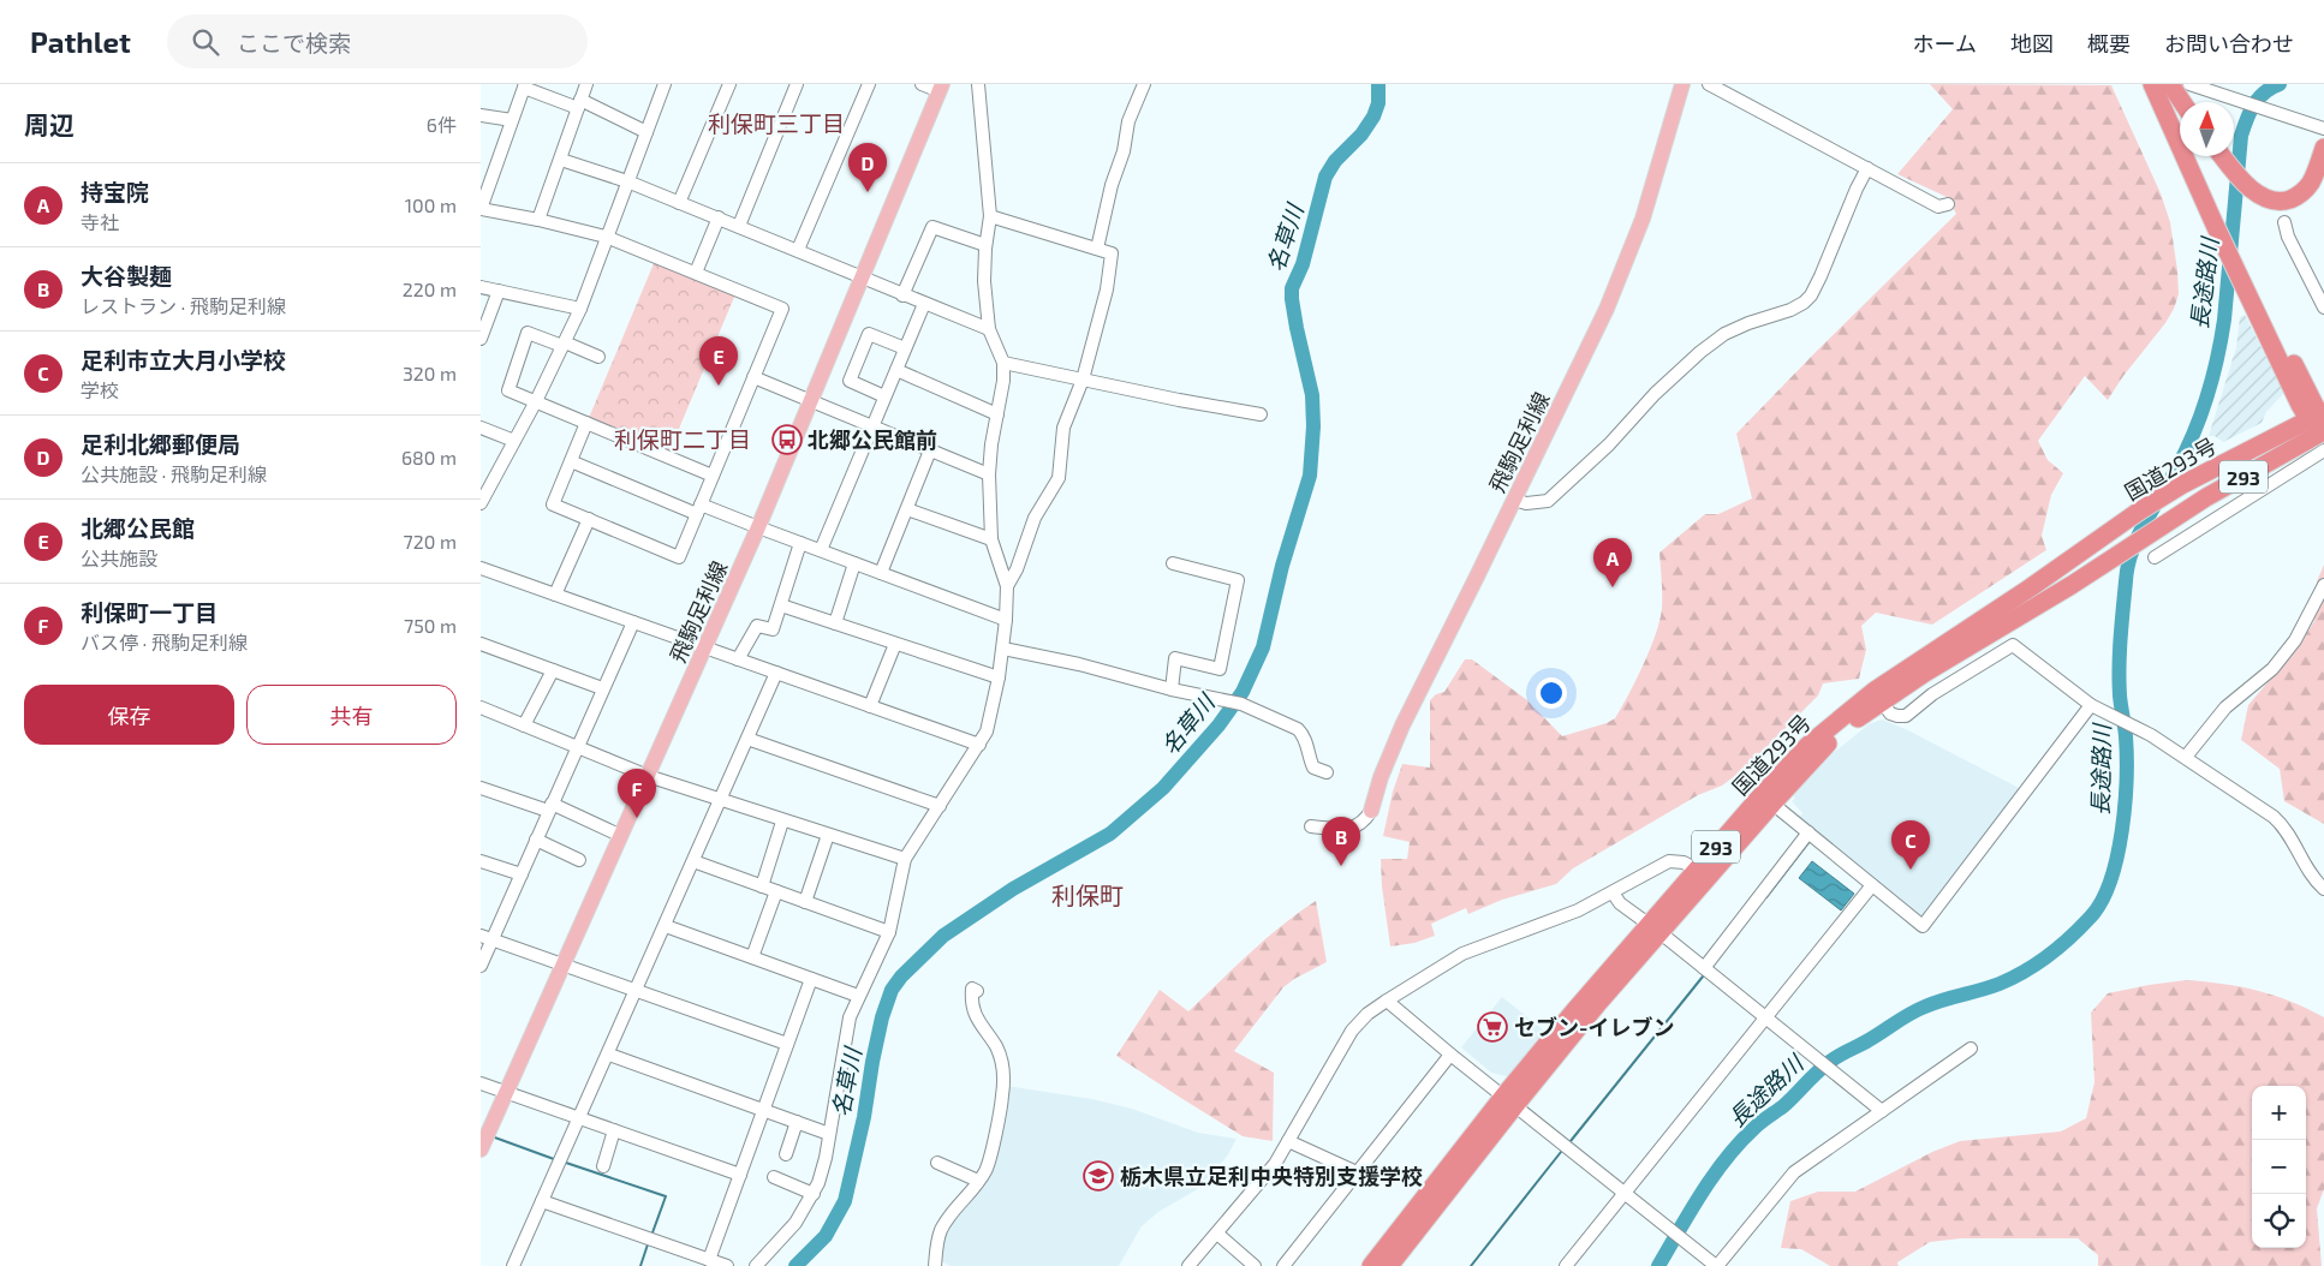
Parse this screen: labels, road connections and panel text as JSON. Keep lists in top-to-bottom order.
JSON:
{
  "streets": {
    "highway": ["国道293号", "293"],
    "main road": ["飛駒足利線"]
  },
  "districts": ["利保町三丁目", "利保町二丁目", "利保町"],
  "water": ["名草川", "長途路川"],
  "places": {
    "bus stop": ["北郷公民館前"],
    "supermarket": ["セブン-イレブン"],
    "school or university": ["栃木県立足利中央特別支援学校"]
  },
  "north": "top",
  "page": {
    "header": "Pathlet",
    "search": "ここで検索",
    "nav": [
      "ホーム",
      "地図",
      "概要",
      "お問い合わせ"
    ],
    "heading": ["周辺", "6件"],
    "pins": [
      "D",
      "E",
      "A",
      "F",
      "B",
      "C"
    ],
    "list": [
      {
        "mark": "A",
        "name": "持宝院",
        "note": "寺社",
        "value": "100 m"
      },
      {
        "mark": "B",
        "name": "大谷製麺",
        "note": "レストラン · 飛駒足利線",
        "value": "220 m"
      },
      {
        "mark": "C",
        "name": "足利市立大月小学校",
        "note": "学校",
        "value": "320 m"
      },
      {
        "mark": "D",
        "name": "足利北郷郵便局",
        "note": "公共施設 · 飛駒足利線",
        "value": "680 m"
      },
      {
        "mark": "E",
        "name": "北郷公民館",
        "note": "公共施設",
        "value": "720 m"
      },
      {
        "mark": "F",
        "name": "利保町一丁目",
        "note": "バス停 · 飛駒足利線",
        "value": "750 m"
      }
    ],
    "buttons": ["保存", "共有"],
    "map_buttons": ["+", "−"]
  }
}
